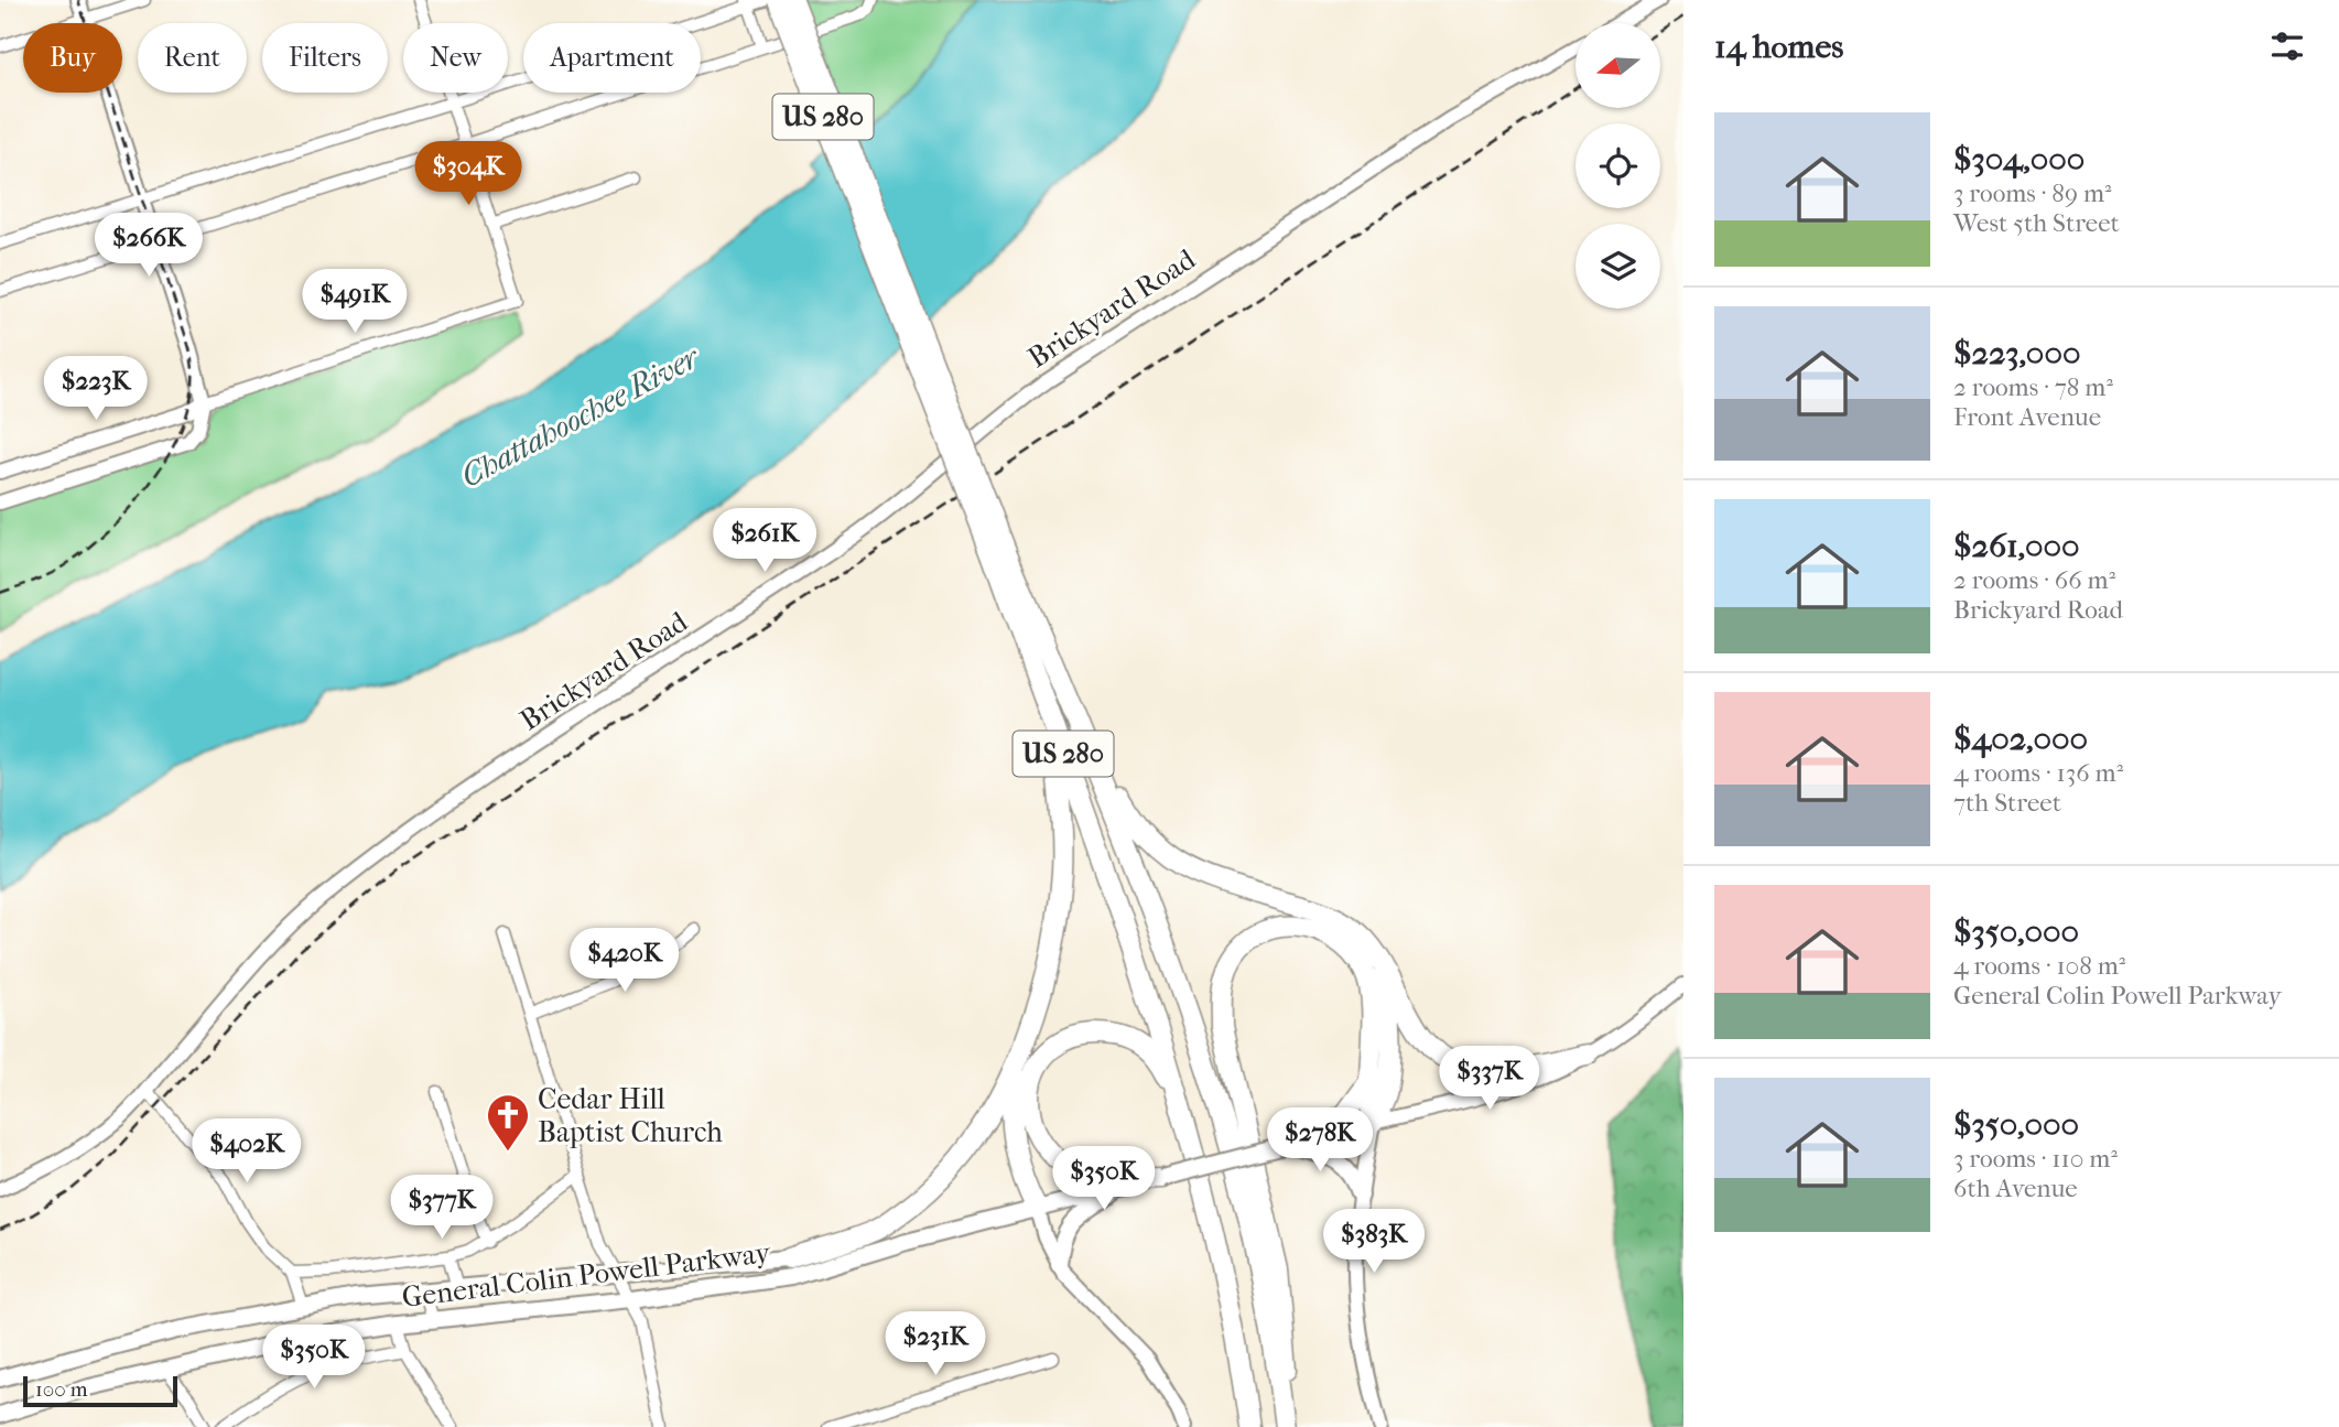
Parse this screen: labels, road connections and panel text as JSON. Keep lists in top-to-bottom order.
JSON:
{
  "streets": {
    "highway": ["US 280"],
    "main road": ["General Colin Powell Parkway"],
    "street": ["Brickyard Road"]
  },
  "water": ["Chattahoochee River"],
  "places": {
    "church": ["Cedar Hill Baptist Church"]
  },
  "scale_bar": "100 m",
  "north": "left",
  "page": {
    "heading": "14 homes",
    "chip": [
      "Buy",
      "Rent",
      "Filters",
      "New",
      "Apartment"
    ],
    "list": [
      {
        "name": "$304,000",
        "note": "3 rooms · 89 m² · West 5th Street"
      },
      {
        "name": "$223,000",
        "note": "2 rooms · 78 m² · Front Avenue"
      },
      {
        "name": "$261,000",
        "note": "2 rooms · 66 m² · Brickyard Road"
      },
      {
        "name": "$402,000",
        "note": "4 rooms · 136 m² · 7th Street"
      },
      {
        "name": "$350,000",
        "note": "4 rooms · 108 m² · General Colin Powell Parkway"
      },
      {
        "name": "$350,000",
        "note": "3 rooms · 110 m² · 6th Avenue"
      }
    ],
    "price": [
      "$304K",
      "$266K",
      "$491K",
      "$223K",
      "$261K",
      "$420K",
      "$337K",
      "$278K",
      "$402K",
      "$350K",
      "$377K",
      "$383K",
      "$231K",
      "$350K"
    ],
    "scale": "100 m"
  }
}
